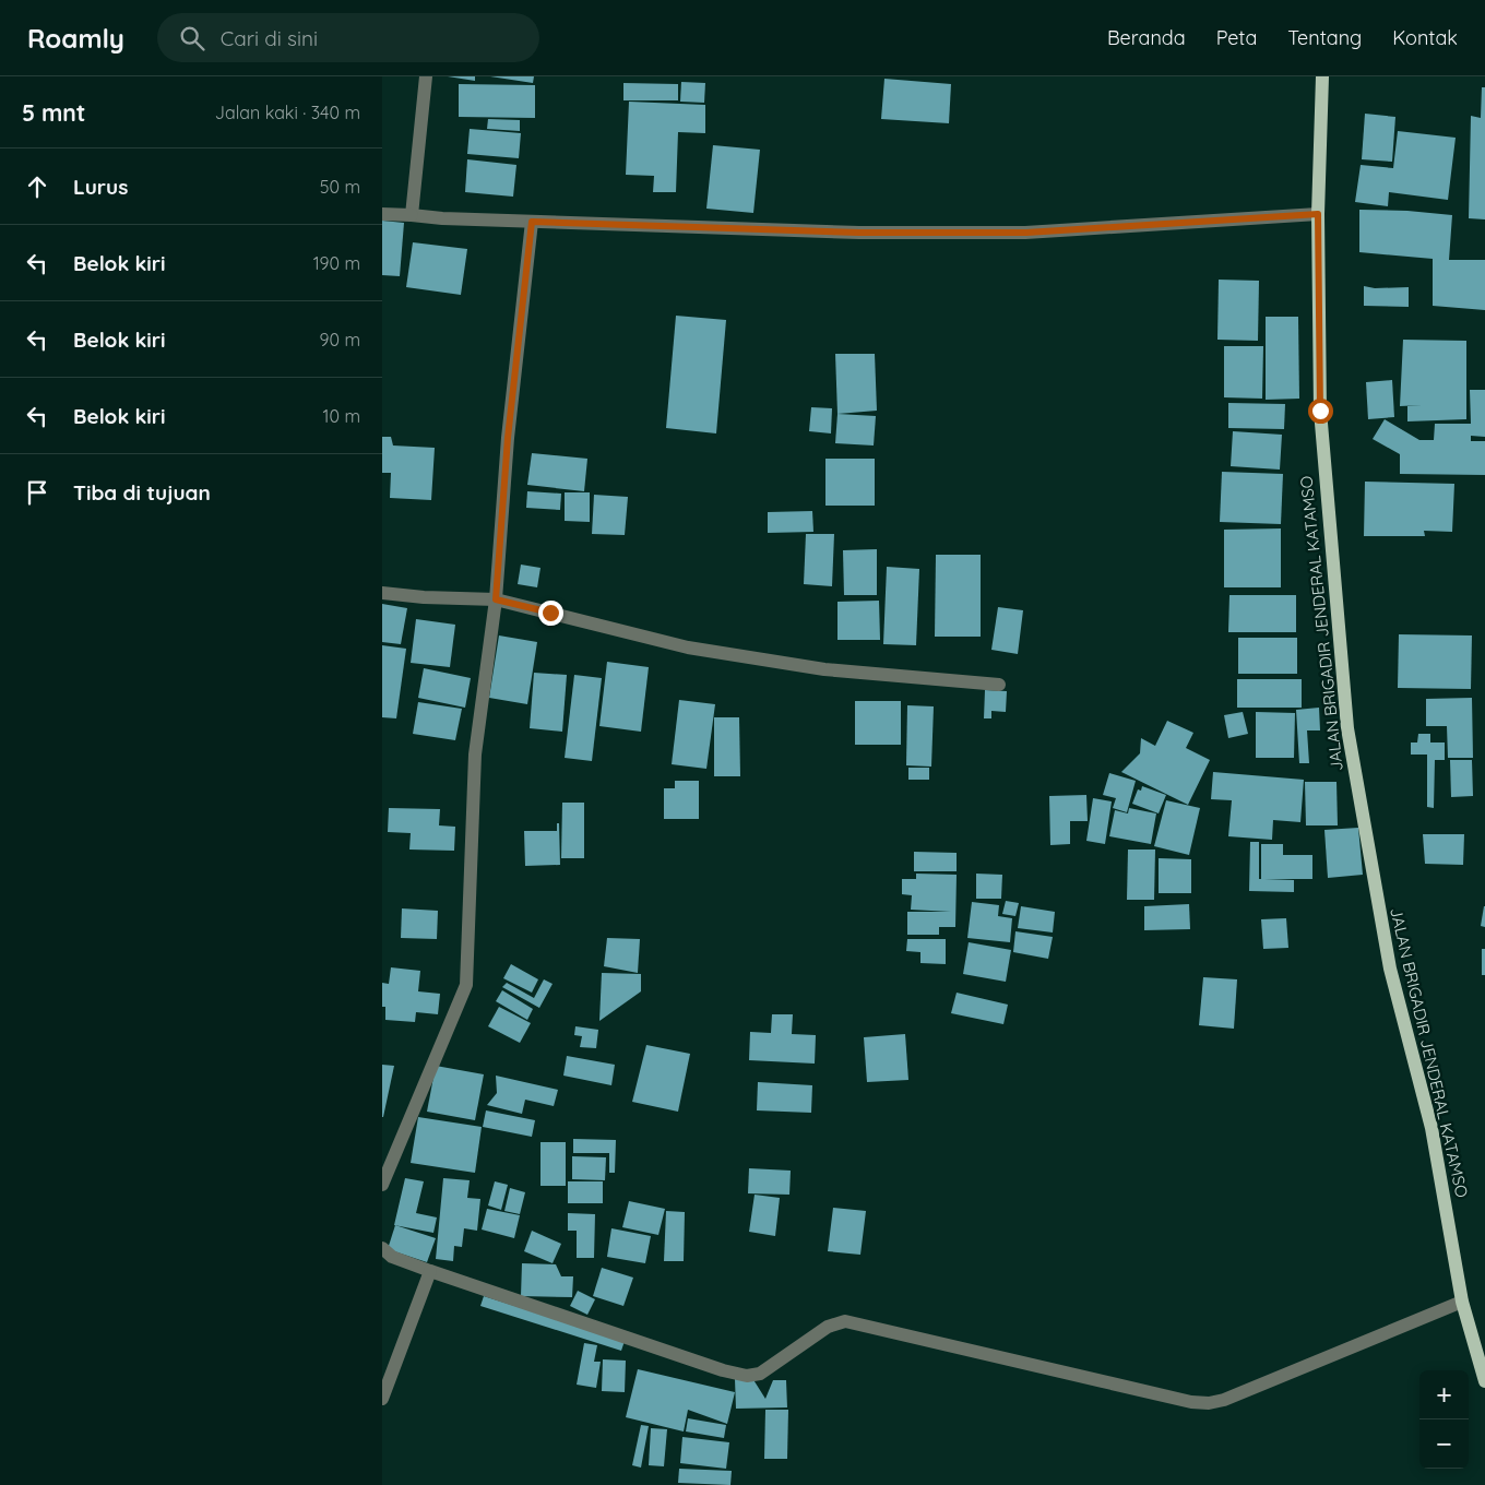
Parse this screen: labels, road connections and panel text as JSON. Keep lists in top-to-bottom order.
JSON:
{
  "streets": {
    "main road": ["JALAN BRIGADIR JENDERAL KATAMSO"]
  },
  "page": {
    "header": "Roamly",
    "search": "Cari di sini",
    "nav": [
      "Beranda",
      "Peta",
      "Tentang",
      "Kontak"
    ],
    "heading": ["5 mnt", "Jalan kaki · 340 m"],
    "list": [
      ["Lurus", "50 m"],
      ["Belok kiri", "190 m"],
      ["Belok kiri", "90 m"],
      ["Belok kiri", "10 m"],
      "Tiba di tujuan"
    ],
    "map_buttons": ["+", "−"]
  }
}
